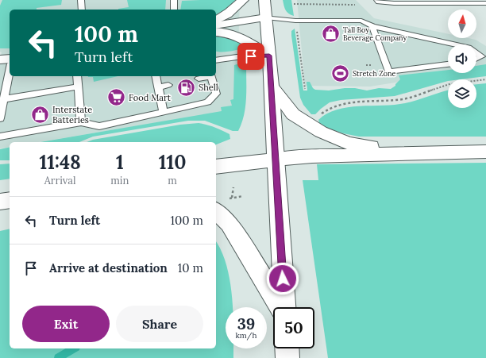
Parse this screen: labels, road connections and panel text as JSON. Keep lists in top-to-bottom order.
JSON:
{
  "places": {
    "shop": ["Tall Boy Beverage Company", "Interstate Batteries"],
    "sports": ["Stretch Zone"],
    "fuel station": ["Shell"],
    "supermarket": ["Food Mart"]
  },
  "north": "top",
  "page": {
    "turn": ["100 m", "Turn left"],
    "eta": [
      "11:48",
      "Arrival",
      "1",
      "min",
      "110",
      "m"
    ],
    "list": [
      {
        "name": "Turn left",
        "value": "100 m"
      },
      {
        "name": "Arrive at destination",
        "value": "10 m"
      }
    ],
    "buttons": ["Exit", "Share"],
    "speed": "39 km/h",
    "limit": "50"
  }
}
